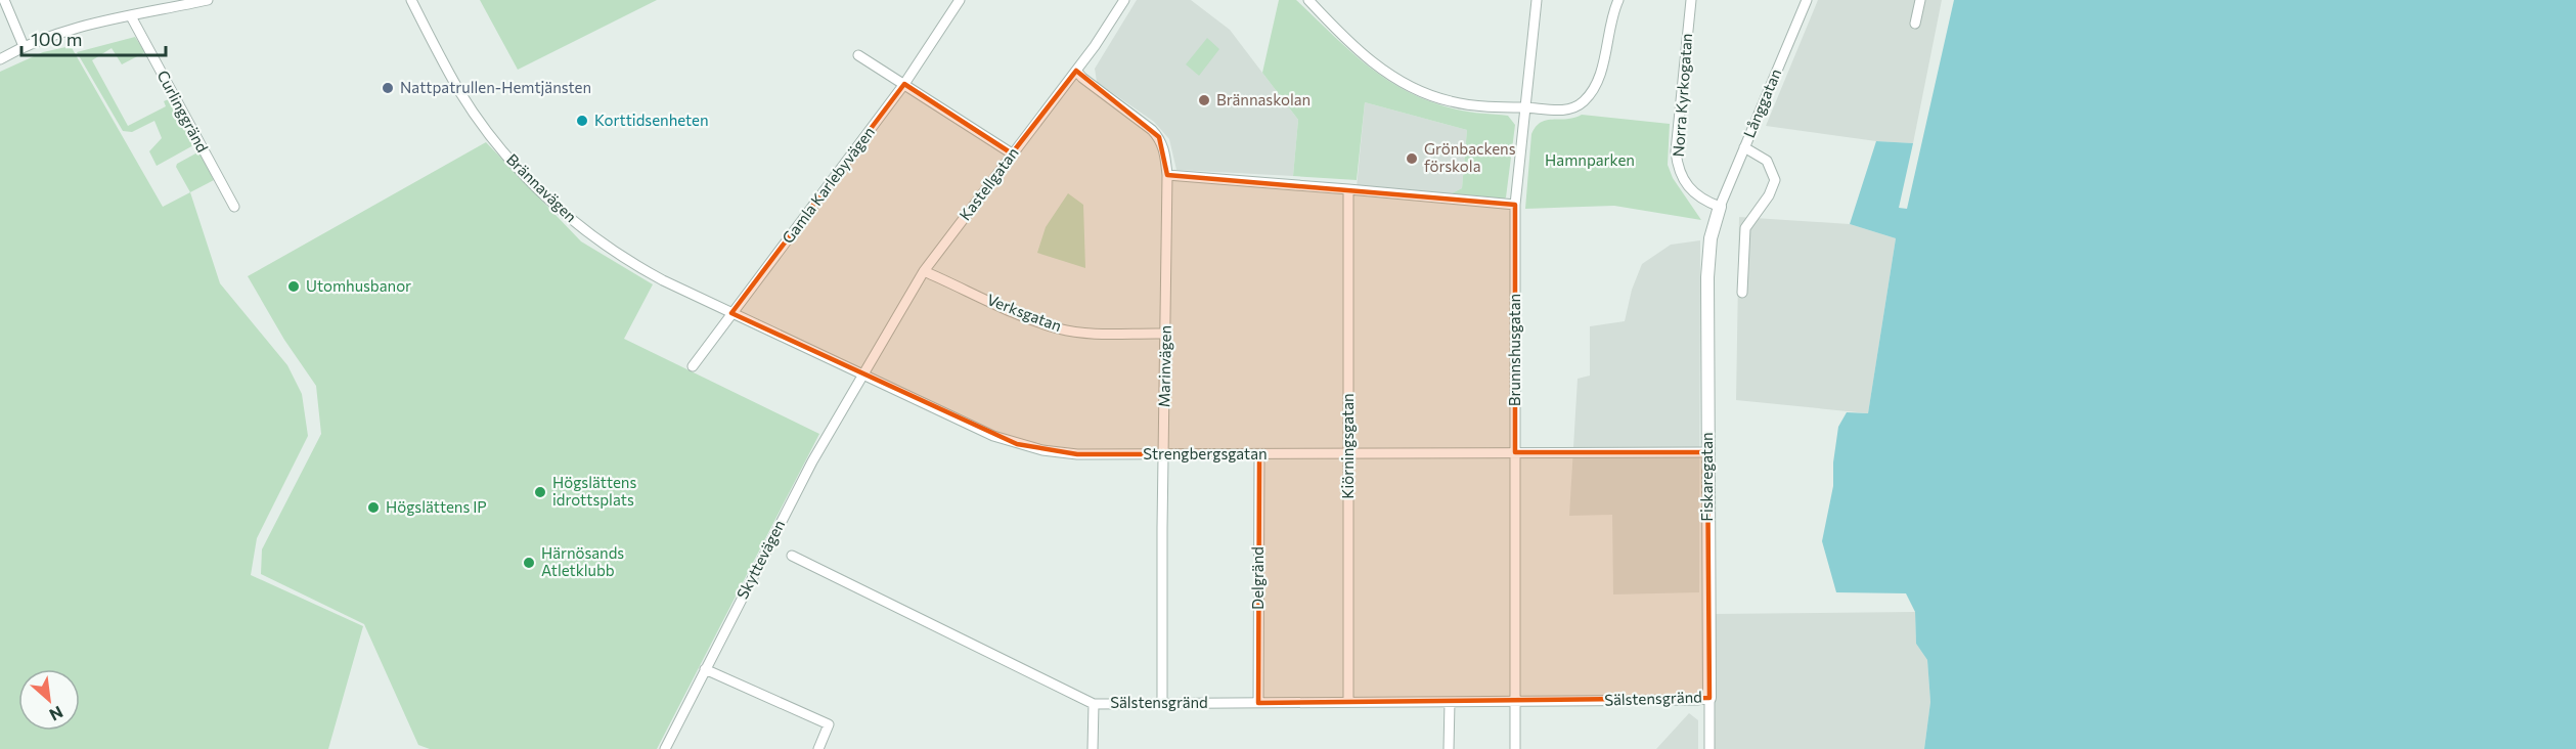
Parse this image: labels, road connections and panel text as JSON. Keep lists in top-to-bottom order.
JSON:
{
  "streets": {
    "street": [
      "Norra Kyrkogatan",
      "Långgatan",
      "Curlinggränd",
      "Kastellgatan",
      "Gamla Karlebyvägen",
      "Brännavägen",
      "Verksgatan",
      "Brunnshusgatan",
      "Marinvägen",
      "Kiörningsgatan",
      "Strengbergsgatan",
      "Fiskaregatan",
      "Skyttevägen",
      "Delgränd",
      "Sälstensgränd"
    ]
  },
  "crossings": [
    ["Norra Kyrkogatan", "Långgatan"],
    ["Norra Kyrkogatan", "Fiskaregatan"],
    ["Långgatan", "Fiskaregatan"],
    ["Kastellgatan", "Verksgatan"],
    ["Kastellgatan", "Marinvägen"],
    ["Kastellgatan", "Strengbergsgatan"],
    ["Kastellgatan", "Skyttevägen"],
    ["Gamla Karlebyvägen", "Brännavägen"],
    ["Gamla Karlebyvägen", "Strengbergsgatan"],
    ["Brännavägen", "Strengbergsgatan"],
    ["Verksgatan", "Marinvägen"],
    ["Brunnshusgatan", "Strengbergsgatan"],
    ["Brunnshusgatan", "Sälstensgränd"],
    ["Marinvägen", "Strengbergsgatan"],
    ["Marinvägen", "Sälstensgränd"],
    ["Kiörningsgatan", "Strengbergsgatan"],
    ["Kiörningsgatan", "Sälstensgränd"],
    ["Strengbergsgatan", "Fiskaregatan"],
    ["Strengbergsgatan", "Skyttevägen"],
    ["Strengbergsgatan", "Delgränd"],
    ["Fiskaregatan", "Sälstensgränd"],
    ["Delgränd", "Sälstensgränd"]
  ],
  "parks": ["Hamnparken"],
  "places": [
    "Nattpatrullen-Hemtjänsten",
    "Brännaskolan",
    "Korttidsenheten",
    "Grönbackens förskola",
    "Utomhusbanor",
    "Högslättens idrottsplats",
    "Högslättens IP",
    "Härnösands Atletklubb"
  ],
  "scale_bar": "100 m",
  "north": "bottom right"
}
